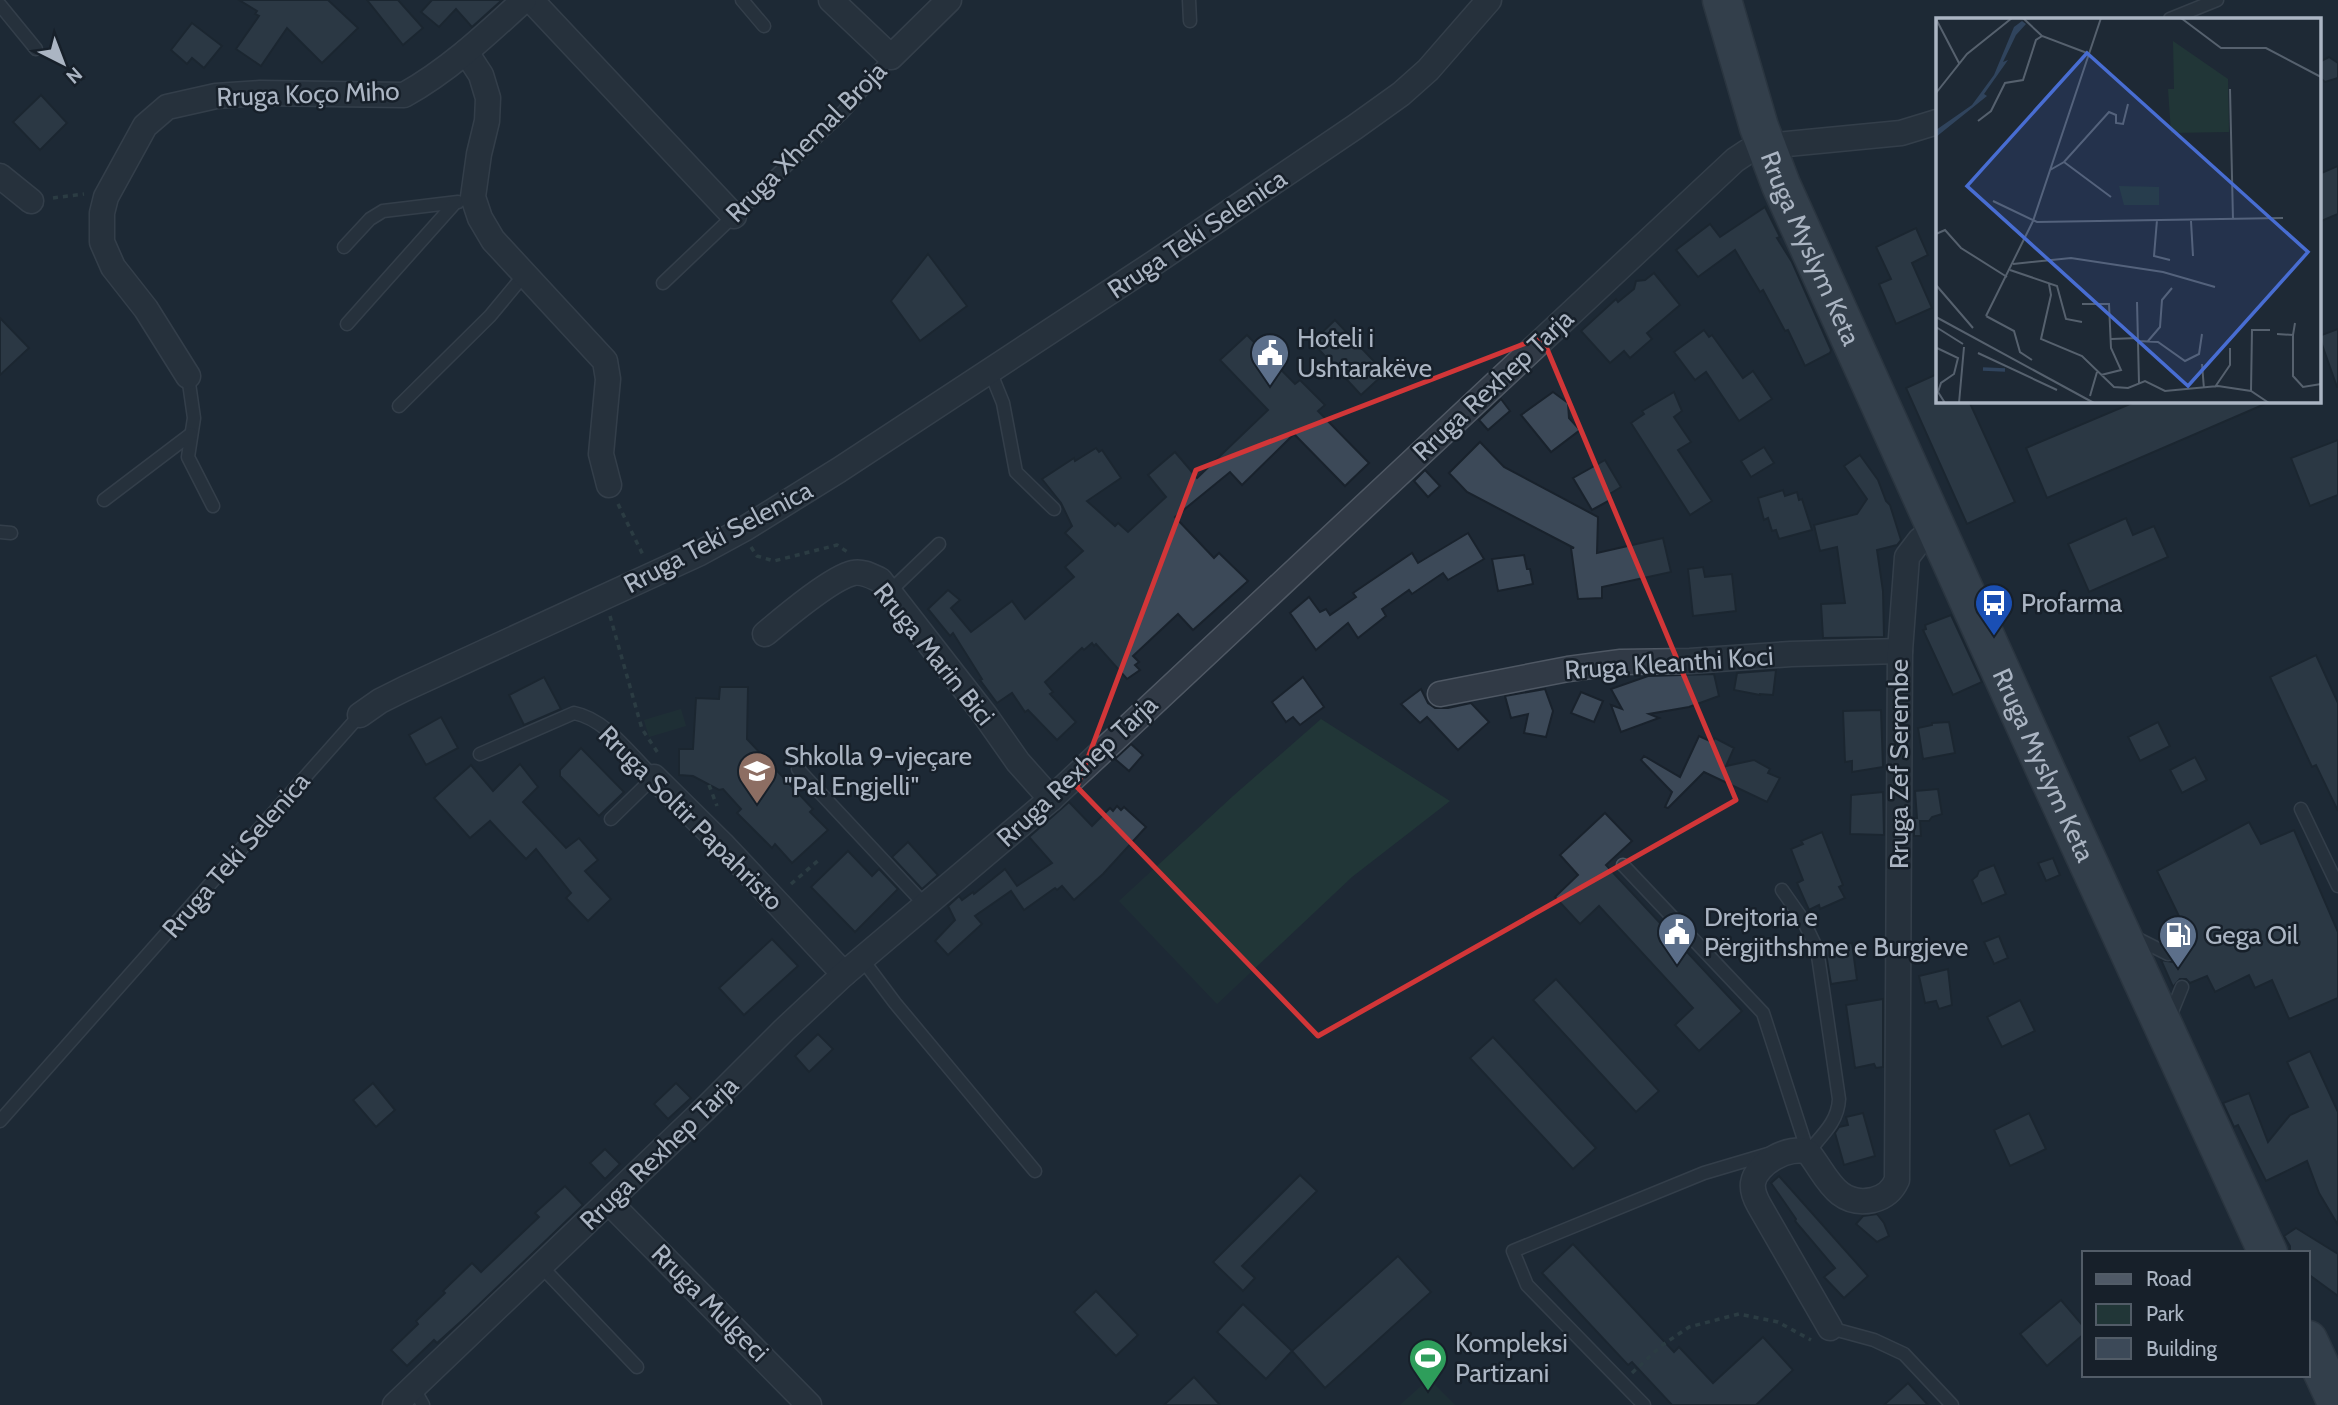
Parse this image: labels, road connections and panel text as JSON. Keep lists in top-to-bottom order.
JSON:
{
  "streets": {
    "main road": ["Rruga Myslym Keta"],
    "street": [
      "Rruga Koço Miho",
      "Rruga Xhemal Broja",
      "Rruga Teki Selenica",
      "Rruga Rexhep Tarja",
      "Rruga Marin Bici",
      "Rruga Kleanthi Koci",
      "Rruga Zef Serembe",
      "Rruga Soltir Papahristo",
      "Rruga Mulgeci"
    ]
  },
  "crossings": [
    ["Rruga Myslym Keta", "Rruga Rexhep Tarja"],
    ["Rruga Myslym Keta", "Rruga Zef Serembe"],
    ["Rruga Rexhep Tarja", "Rruga Marin Bici"],
    ["Rruga Rexhep Tarja", "Rruga Soltir Papahristo"],
    ["Rruga Rexhep Tarja", "Rruga Mulgeci"],
    ["Rruga Kleanthi Koci", "Rruga Zef Serembe"]
  ],
  "places": {
    "public building": ["Hoteli i Ushtarakëve", "Drejtoria e Përgjithshme e Burgjeve"],
    "bus stop": ["Profarma"],
    "school or university": ["Shkolla 9-vjeçare \"Pal Engjelli\""],
    "fuel station": ["Gega Oil"],
    "sports": ["Kompleksi Partizani"]
  },
  "legend": ["Road", "Park", "Building"],
  "north": "bottom right"
}
